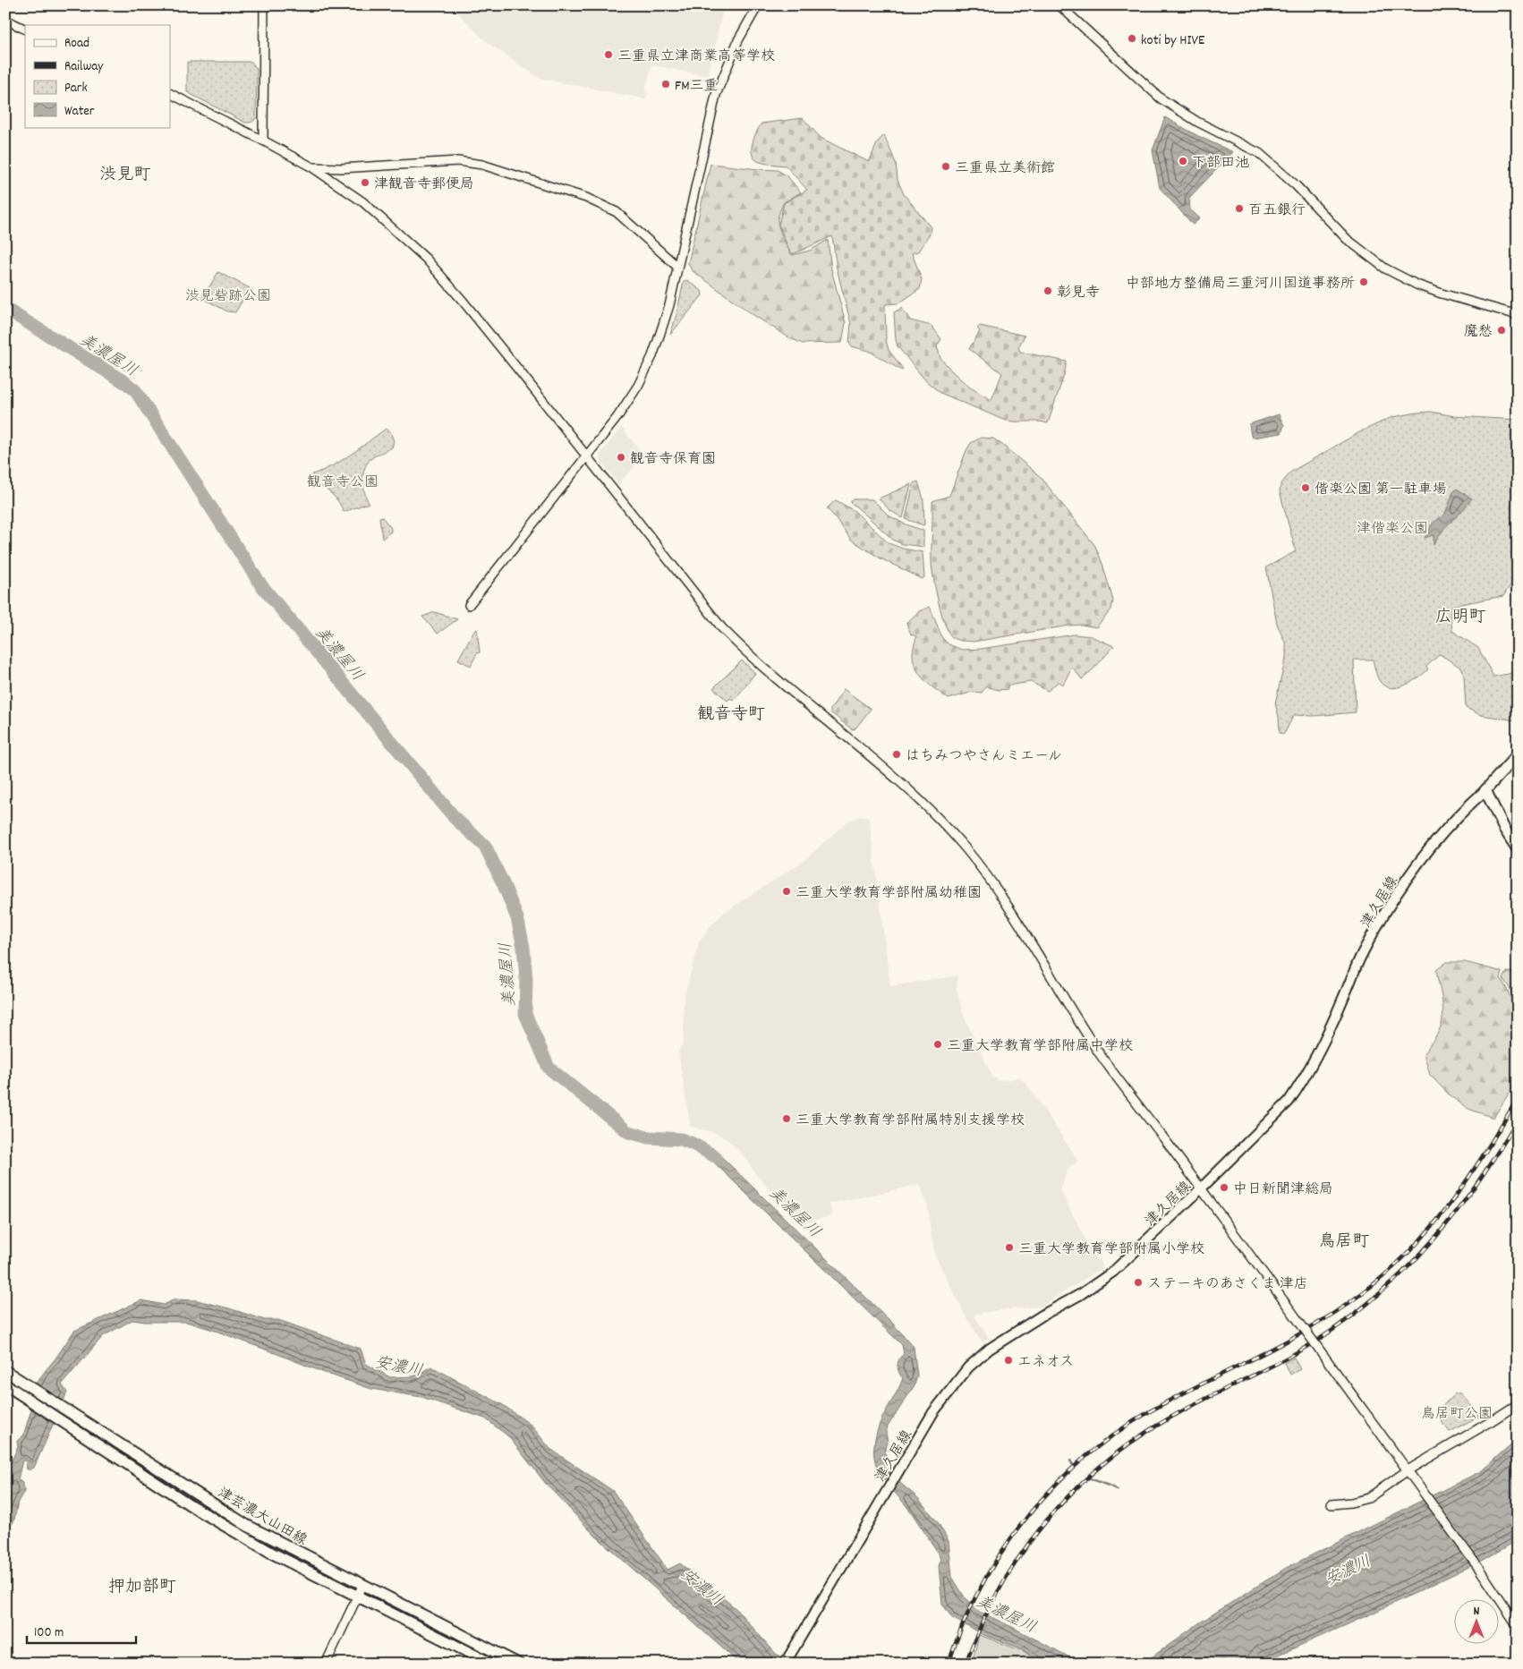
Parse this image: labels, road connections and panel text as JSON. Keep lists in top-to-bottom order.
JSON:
{
  "streets": {
    "main road": ["津久居線", "津芸濃大山田線"]
  },
  "districts": [
    "渋見町",
    "広明町",
    "観音寺町",
    "鳥居町",
    "押加部町"
  ],
  "water": ["美濃屋川", "安濃川"],
  "parks": [
    "渋見砦跡公園",
    "観音寺公園",
    "津偕楽公園",
    "鳥居町公園"
  ],
  "places": [
    "koti by HIVE",
    "三重県立津商業高等学校",
    "FM三重",
    "下部田池",
    "三重県立美術館",
    "津観音寺郵便局",
    "百五銀行",
    "中部地方整備局三重河川国道事務所",
    "彰見寺",
    "魔愁",
    "観音寺保育園",
    "偕楽公園 第一駐車場",
    "はちみつやさんミエール",
    "三重大学教育学部附属幼稚園",
    "三重大学教育学部附属中学校",
    "三重大学教育学部附属特別支援学校",
    "中日新聞津総局",
    "三重大学教育学部附属小学校",
    "ステーキのあさくま 津店",
    "エネオス"
  ],
  "legend": [
    "Road",
    "Railway",
    "Park",
    "Water"
  ],
  "scale_bar": "100 m",
  "north": "top"
}
